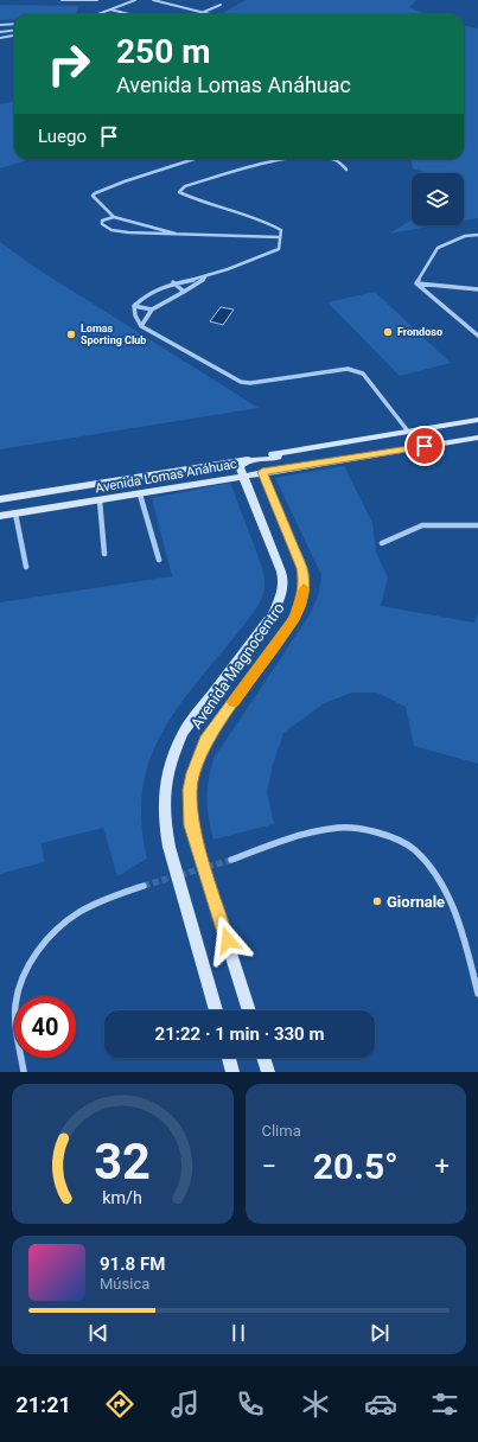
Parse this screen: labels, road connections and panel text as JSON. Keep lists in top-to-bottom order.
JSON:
{
  "streets": {
    "street": ["Avenida Lomas Anáhuac", "Avenida Magnocentro"]
  },
  "crossings": [
    ["Avenida Lomas Anáhuac", "Avenida Magnocentro"]
  ],
  "places": ["Frondoso", "Lomas Sporting Club", "Giornale"],
  "page": {
    "turn": ["250 m", "Avenida Lomas Anáhuac"],
    "then": "Luego",
    "limit": "40",
    "trip": "21:22 · 1 min · 330 m",
    "tile": "Clima",
    "heat": ["−", "20.5°", "+"],
    "song": ["91.8 FM", "Música"],
    "tabs": "21:21",
    "gauge": ["32", "km/h"]
  }
}
